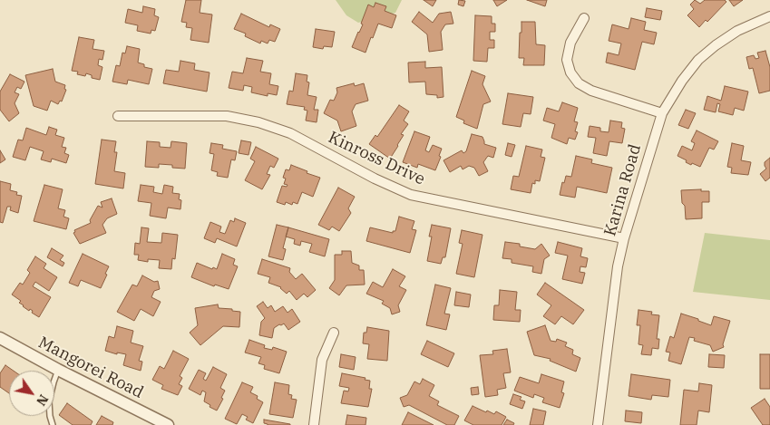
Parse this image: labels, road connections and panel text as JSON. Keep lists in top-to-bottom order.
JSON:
{
  "streets": {
    "street": ["Kinross Drive", "Karina Road", "Mangorei Road"]
  },
  "crossings": [
    ["Kinross Drive", "Karina Road"]
  ],
  "north": "bottom right"
}
